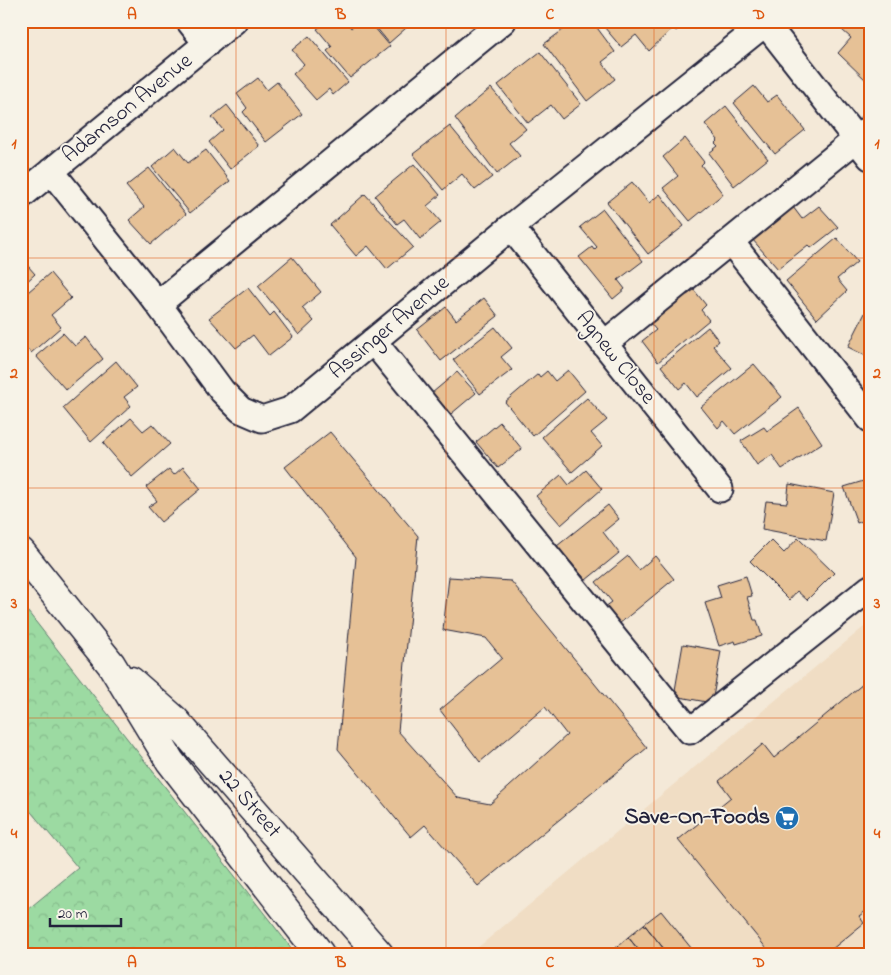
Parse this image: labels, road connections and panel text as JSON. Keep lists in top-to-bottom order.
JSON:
{
  "streets": {
    "main road": ["22 Street"],
    "street": ["Adamson Avenue", "Assinger Avenue", "Agnew Close"]
  },
  "crossings": [
    ["Adamson Avenue", "Assinger Avenue"],
    ["Assinger Avenue", "Agnew Close"]
  ],
  "places": {
    "supermarket": ["Save-On-Foods"]
  },
  "scale_bar": "20 m",
  "grid": {
    "columns": [
      "A",
      "B",
      "C",
      "D"
    ],
    "rows": [
      "1",
      "2",
      "3",
      "4"
    ]
  }
}
